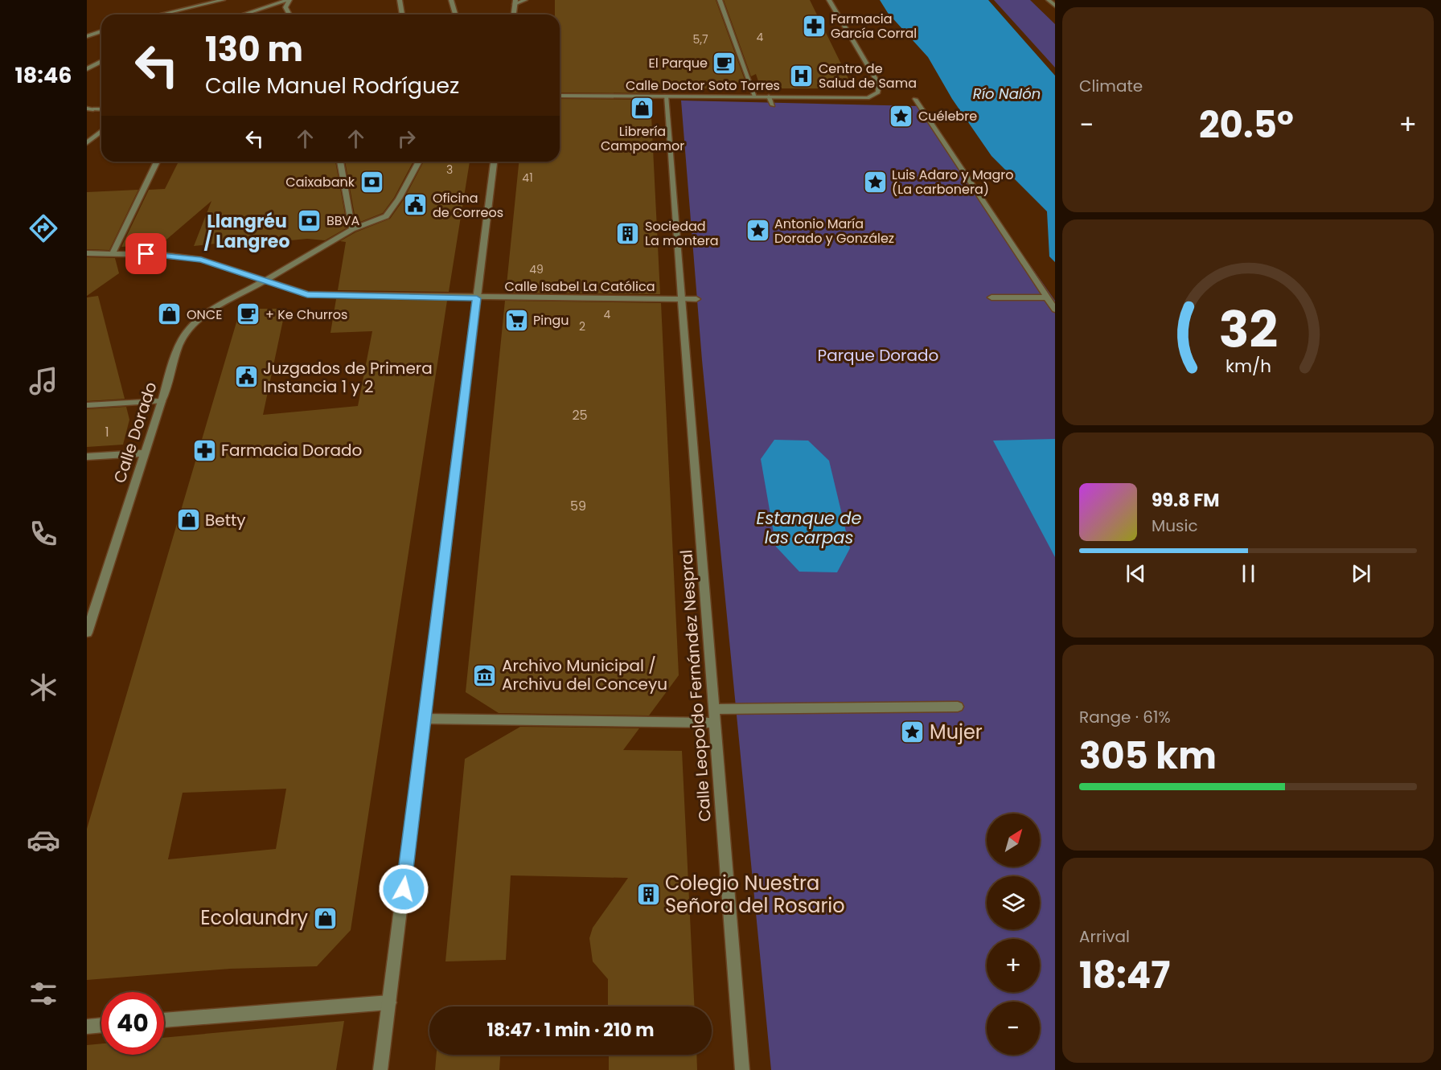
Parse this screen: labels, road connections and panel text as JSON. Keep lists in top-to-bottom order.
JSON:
{
  "streets": {
    "street": [
      "Calle Doctor Soto Torres",
      "Calle Isabel La Católica",
      "Calle Dorado",
      "Calle Leopoldo Fernández Nespral"
    ]
  },
  "crossings": [
    ["Calle Doctor Soto Torres", "Calle Leopoldo Fernández Nespral"],
    ["Calle Isabel La Católica", "Calle Dorado"],
    ["Calle Isabel La Católica", "Calle Leopoldo Fernández Nespral"]
  ],
  "districts": ["Llangréu / Langreo"],
  "water": ["Río Nalón", "Estanque de las carpas"],
  "parks": ["Parque Dorado"],
  "places": {
    "pharmacy": ["Farmacia García Corral", "Farmacia Dorado"],
    "cafe": ["El Parque", "+ Ke Churros"],
    "hospital": ["Centro de Salud de Sama"],
    "shop": [
      "Librería Campoamor",
      "ONCE",
      "Betty",
      "Ecolaundry"
    ],
    "place": [
      "Cuélebre",
      "Luis Adaro y Magro (La carbonera)",
      "Antonio María Dorado y González",
      "Mujer"
    ],
    "bank": ["Caixabank", "BBVA"],
    "public building": ["Oficina de Correos", "Juzgados de Primera Instancia 1 y 2"],
    "building": ["Sociedad La montera", "Colegio Nuestra Señora del Rosario"],
    "supermarket": ["Pingu"],
    "museum": ["Archivo Municipal / Archivu del Conceyu"]
  },
  "house_numbers": [
    "4",
    "5,7",
    "3",
    "41",
    "49",
    "4",
    "2",
    "25",
    "1",
    "59"
  ],
  "north": "top right",
  "page": {
    "tabs": "18:46",
    "tile": [
      "Climate",
      ["Range · 61%", "305 km"],
      ["Arrival", "18:47"]
    ],
    "turn": ["130 m", "Calle Manuel Rodríguez"],
    "heat": ["−", "20.5°", "+"],
    "song": ["99.8 FM", "Music"],
    "map_buttons": ["+", "−"],
    "limit": "40",
    "trip": "18:47 · 1 min · 210 m",
    "gauge": ["32", "km/h"]
  }
}
